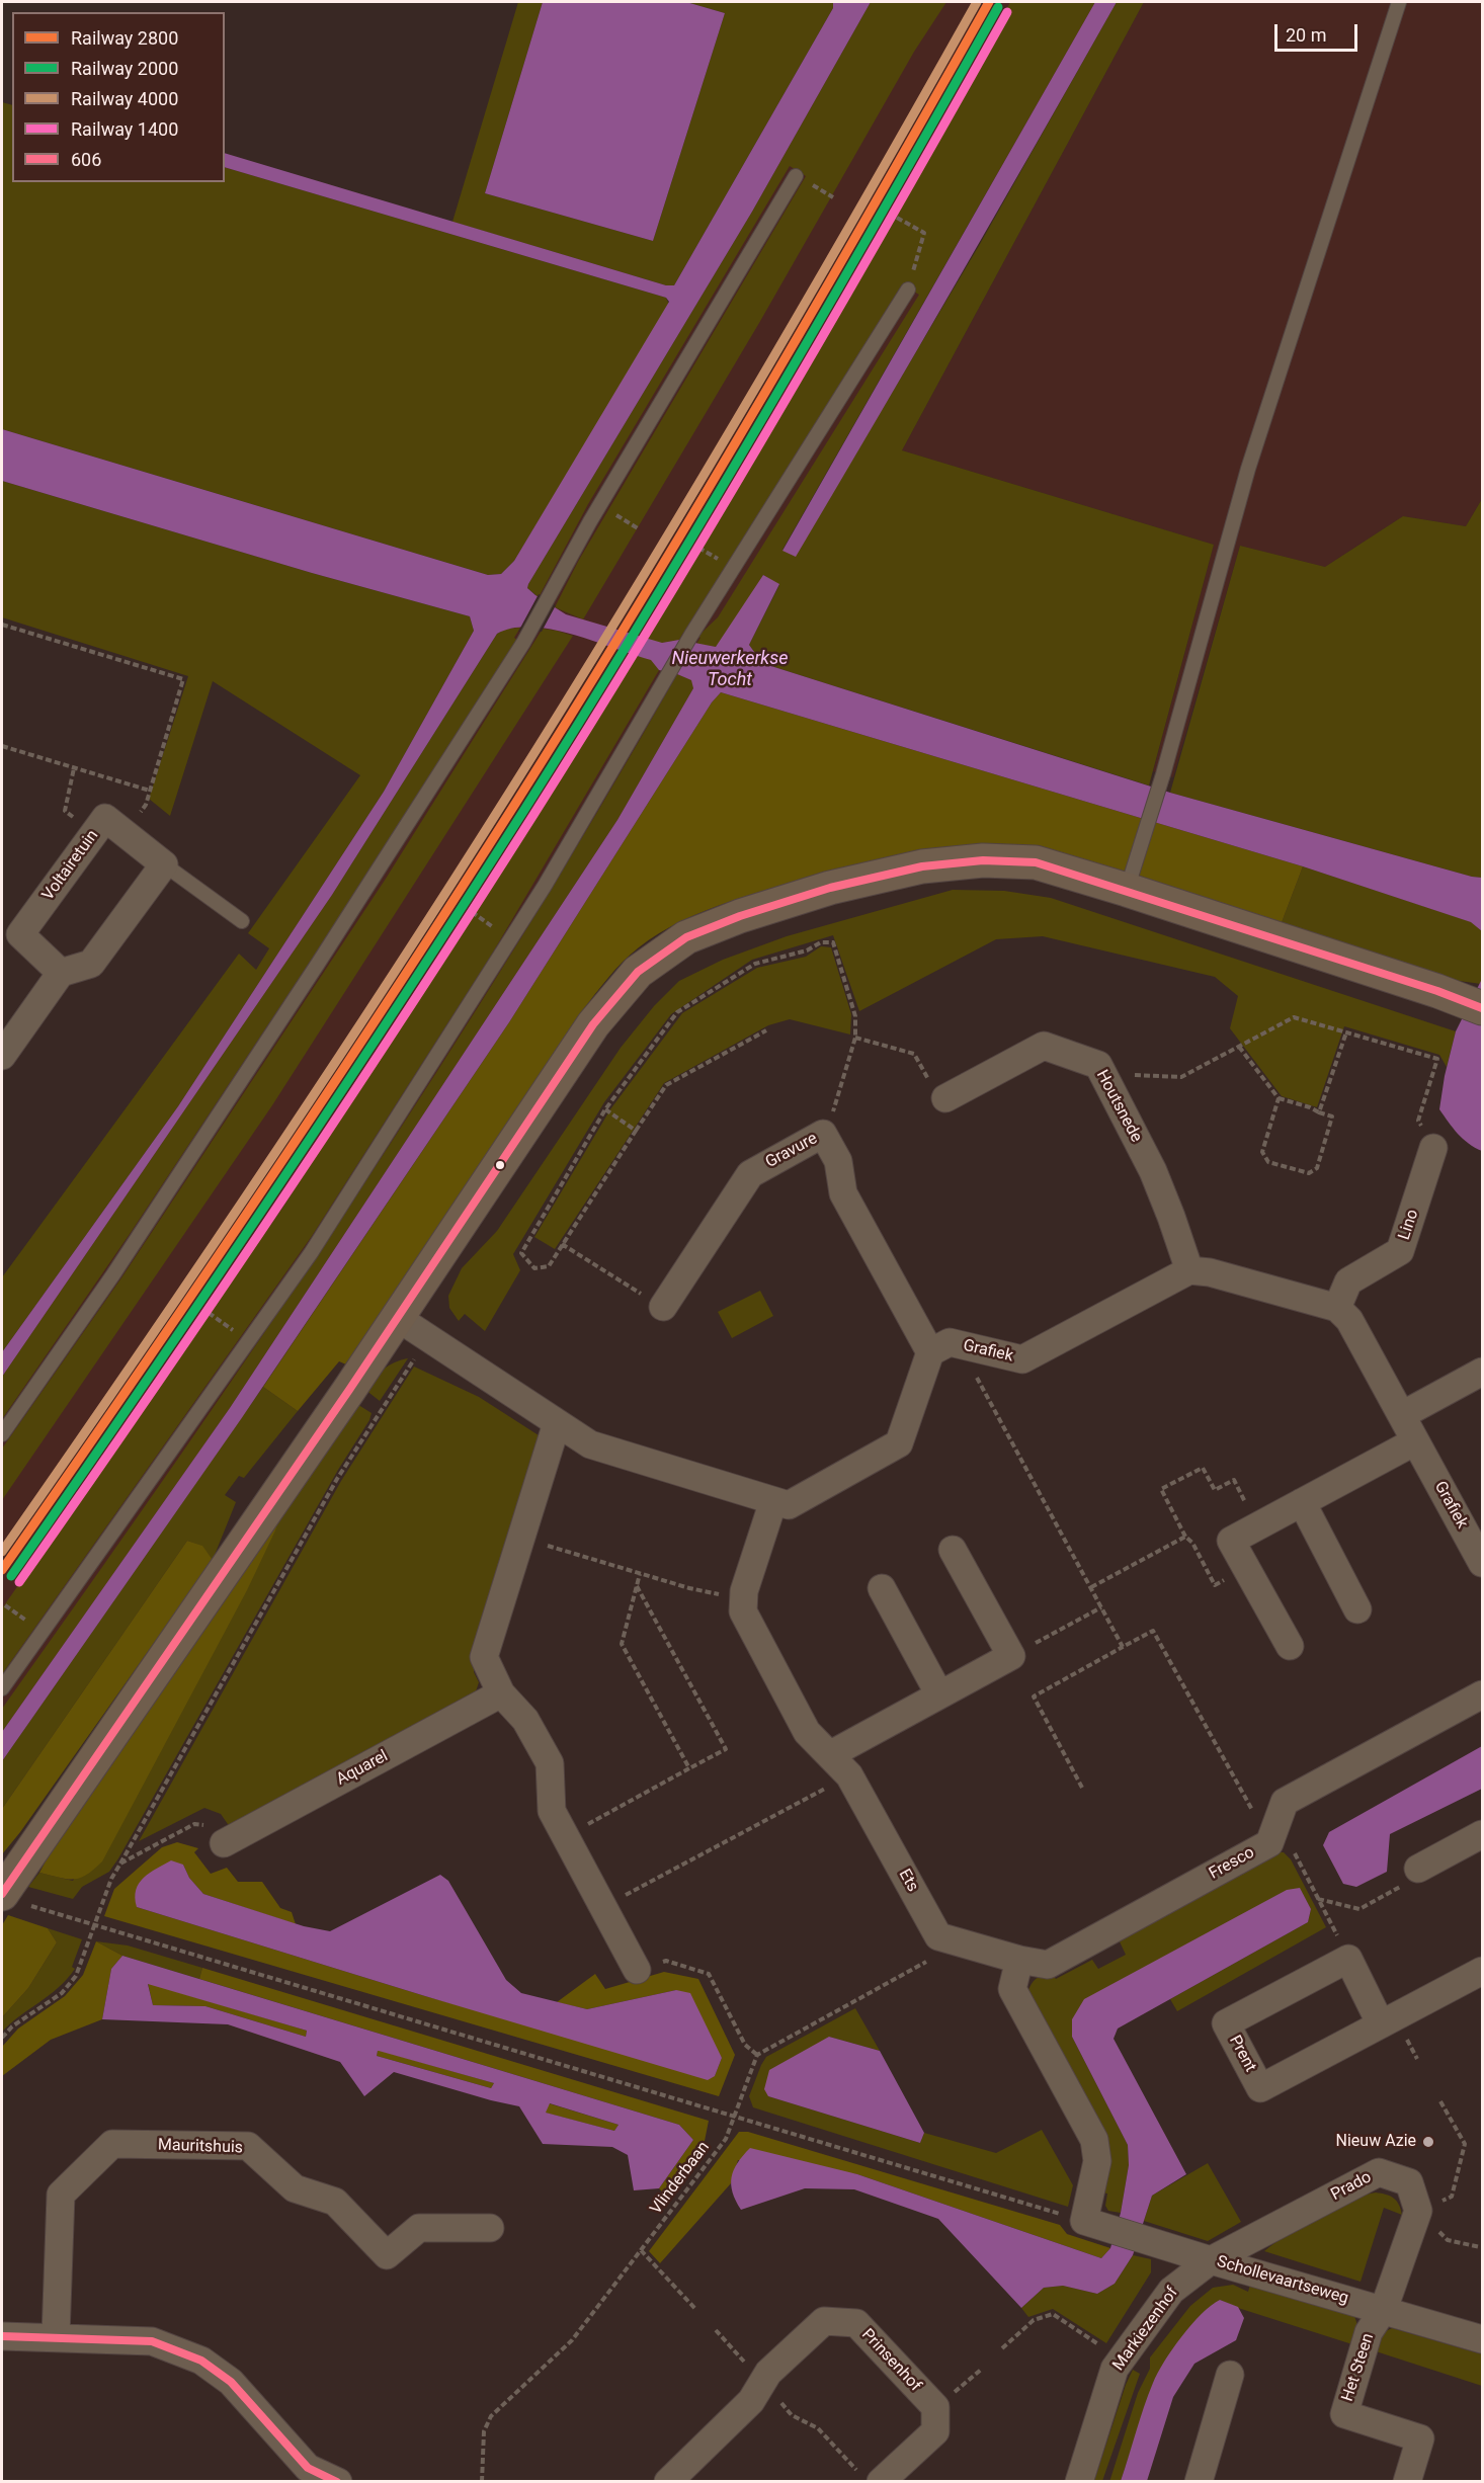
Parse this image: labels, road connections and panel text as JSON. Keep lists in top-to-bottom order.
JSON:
{
  "streets": {
    "street": [
      "Voltairetuin",
      "Houtsnede",
      "Gravure",
      "Lino",
      "Grafiek",
      "Aquarel",
      "Fresco",
      "Ets",
      "Prent",
      "Mauritshuis",
      "Prado",
      "Schollevaartseweg",
      "Markiezenhof",
      "Prinsenhof",
      "Het Steen"
    ],
    "path": ["Vlinderbaan"]
  },
  "crossings": [
    ["Houtsnede", "Grafiek"],
    ["Gravure", "Grafiek"],
    ["Lino", "Grafiek"],
    ["Prado", "Schollevaartseweg"],
    ["Prado", "Markiezenhof"],
    ["Schollevaartseweg", "Markiezenhof"],
    ["Schollevaartseweg", "Het Steen"]
  ],
  "water": ["Nieuwerkerkse Tocht"],
  "places": ["Nieuw Azie"],
  "lines": [
    "rail line 2800",
    "rail line 4000",
    "rail line 2000",
    "rail line 1400",
    "transit line 606"
  ],
  "legend": [
    "Railway 2800",
    "Railway 2000",
    "Railway 4000",
    "Railway 1400",
    "606"
  ],
  "scale_bar": "20 m"
}
